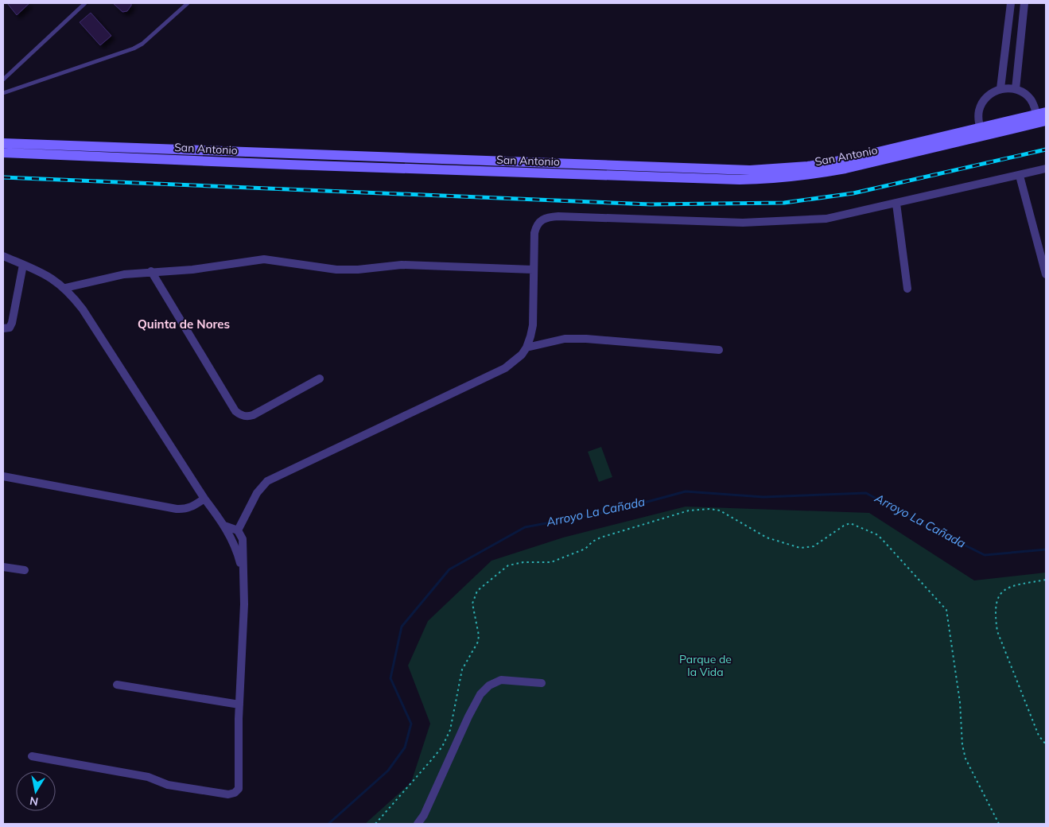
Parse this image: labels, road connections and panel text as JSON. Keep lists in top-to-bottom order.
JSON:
{
  "streets": {
    "main road": ["San Antonio"]
  },
  "districts": ["Quinta de Nores"],
  "water": ["Arroyo La Cañada"],
  "parks": ["Parque de la Vida"],
  "north": "bottom"
}
